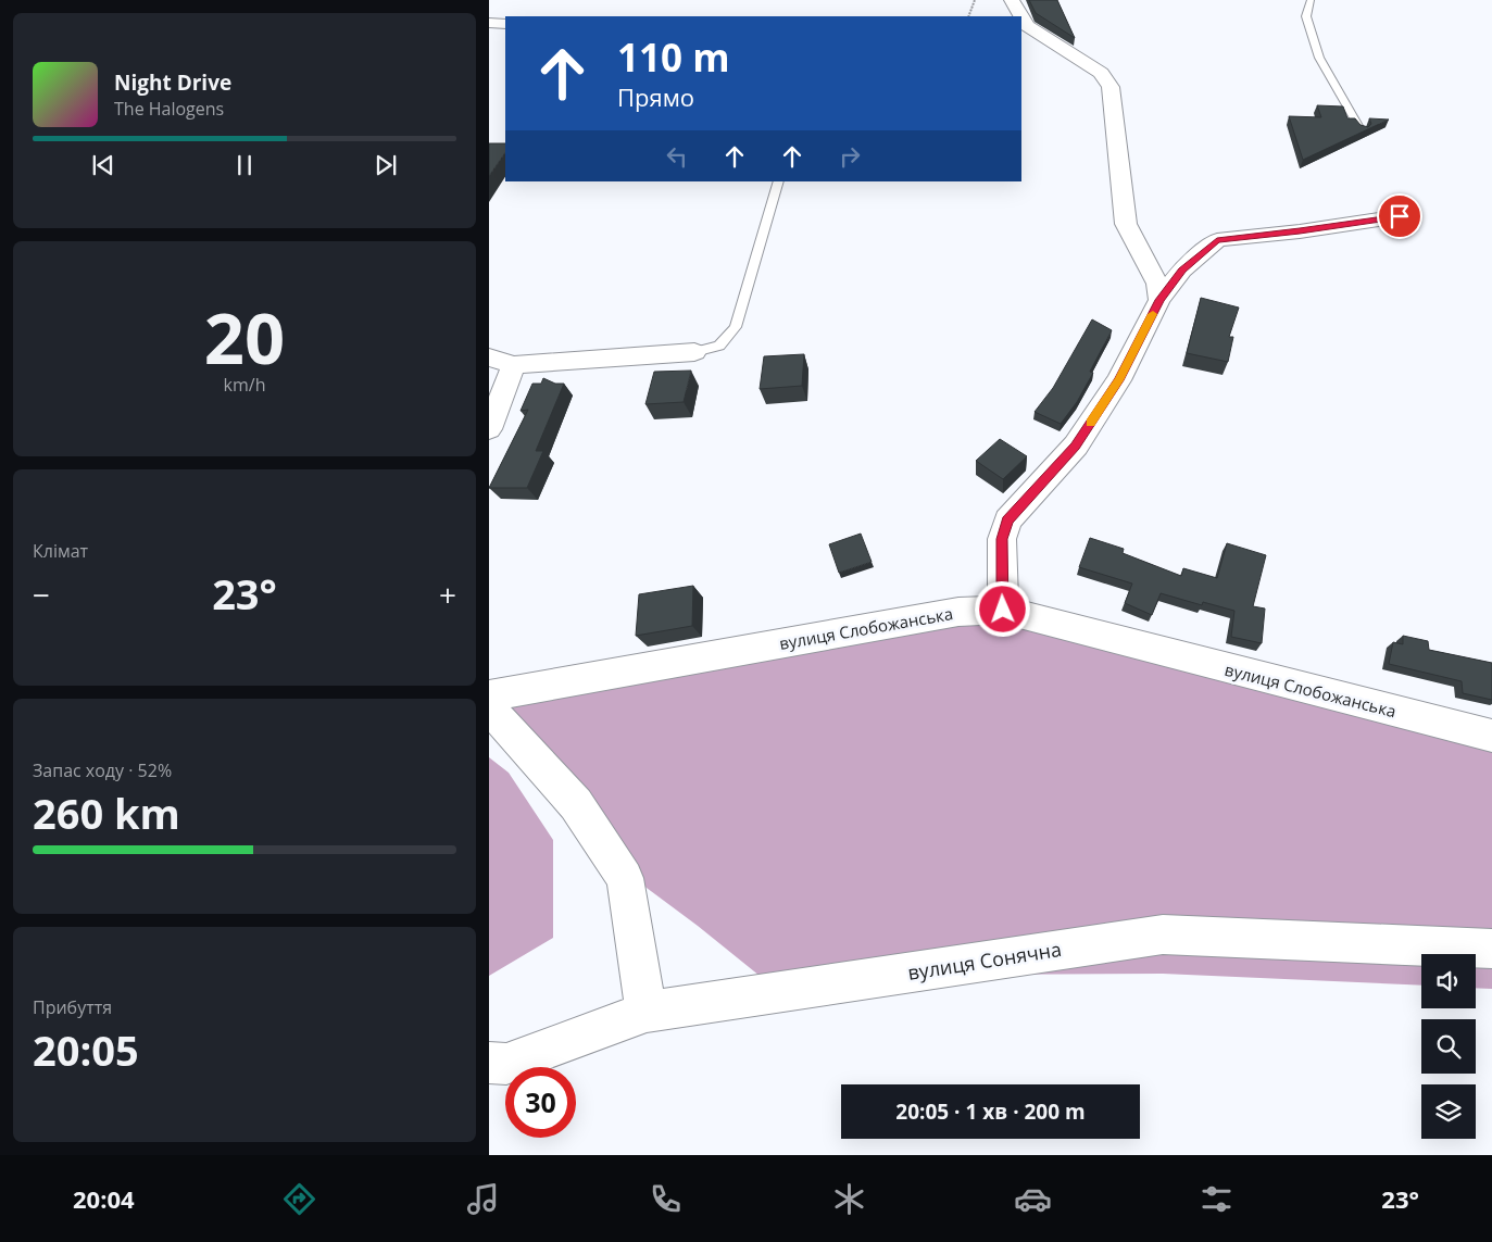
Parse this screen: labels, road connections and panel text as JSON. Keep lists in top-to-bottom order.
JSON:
{
  "streets": {
    "street": ["вулиця Слобожанська", "вулиця Сонячна"]
  },
  "page": {
    "turn": ["110 m", "Прямо"],
    "song": ["Night Drive", "The Halogens"],
    "tile": [
      ["20", "km/h"],
      "Клімат",
      ["Запас ходу · 52%", "260 km"],
      ["Прибуття", "20:05"]
    ],
    "heat": ["−", "23°", "+"],
    "limit": "30",
    "trip": "20:05 · 1 хв · 200 m",
    "tabs": ["20:04", "23°"]
  }
}
